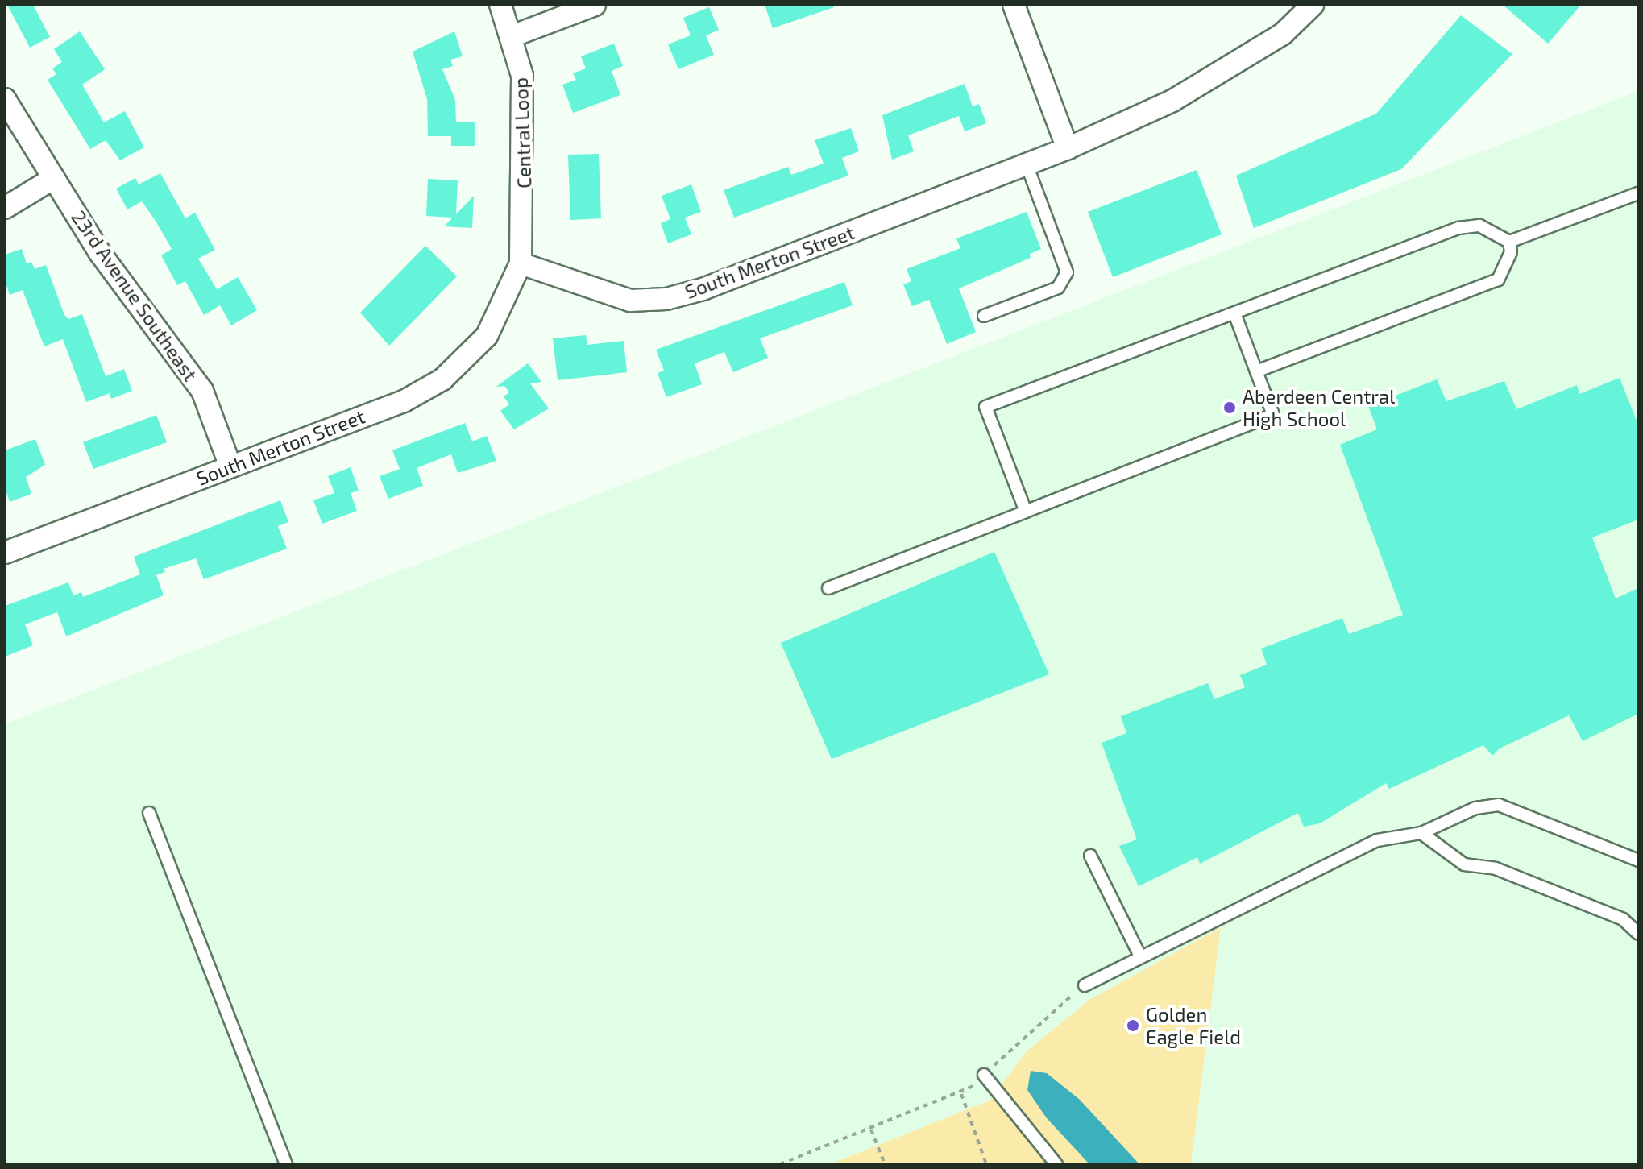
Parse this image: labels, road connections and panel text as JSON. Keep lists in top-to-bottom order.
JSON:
{
  "streets": {
    "street": ["Central Loop", "South Merton Street", "23rd Avenue Southeast"]
  },
  "crossings": [
    ["Central Loop", "South Merton Street"],
    ["South Merton Street", "23rd Avenue Southeast"]
  ],
  "places": ["Aberdeen Central High School", "Golden Eagle Field"]
}
